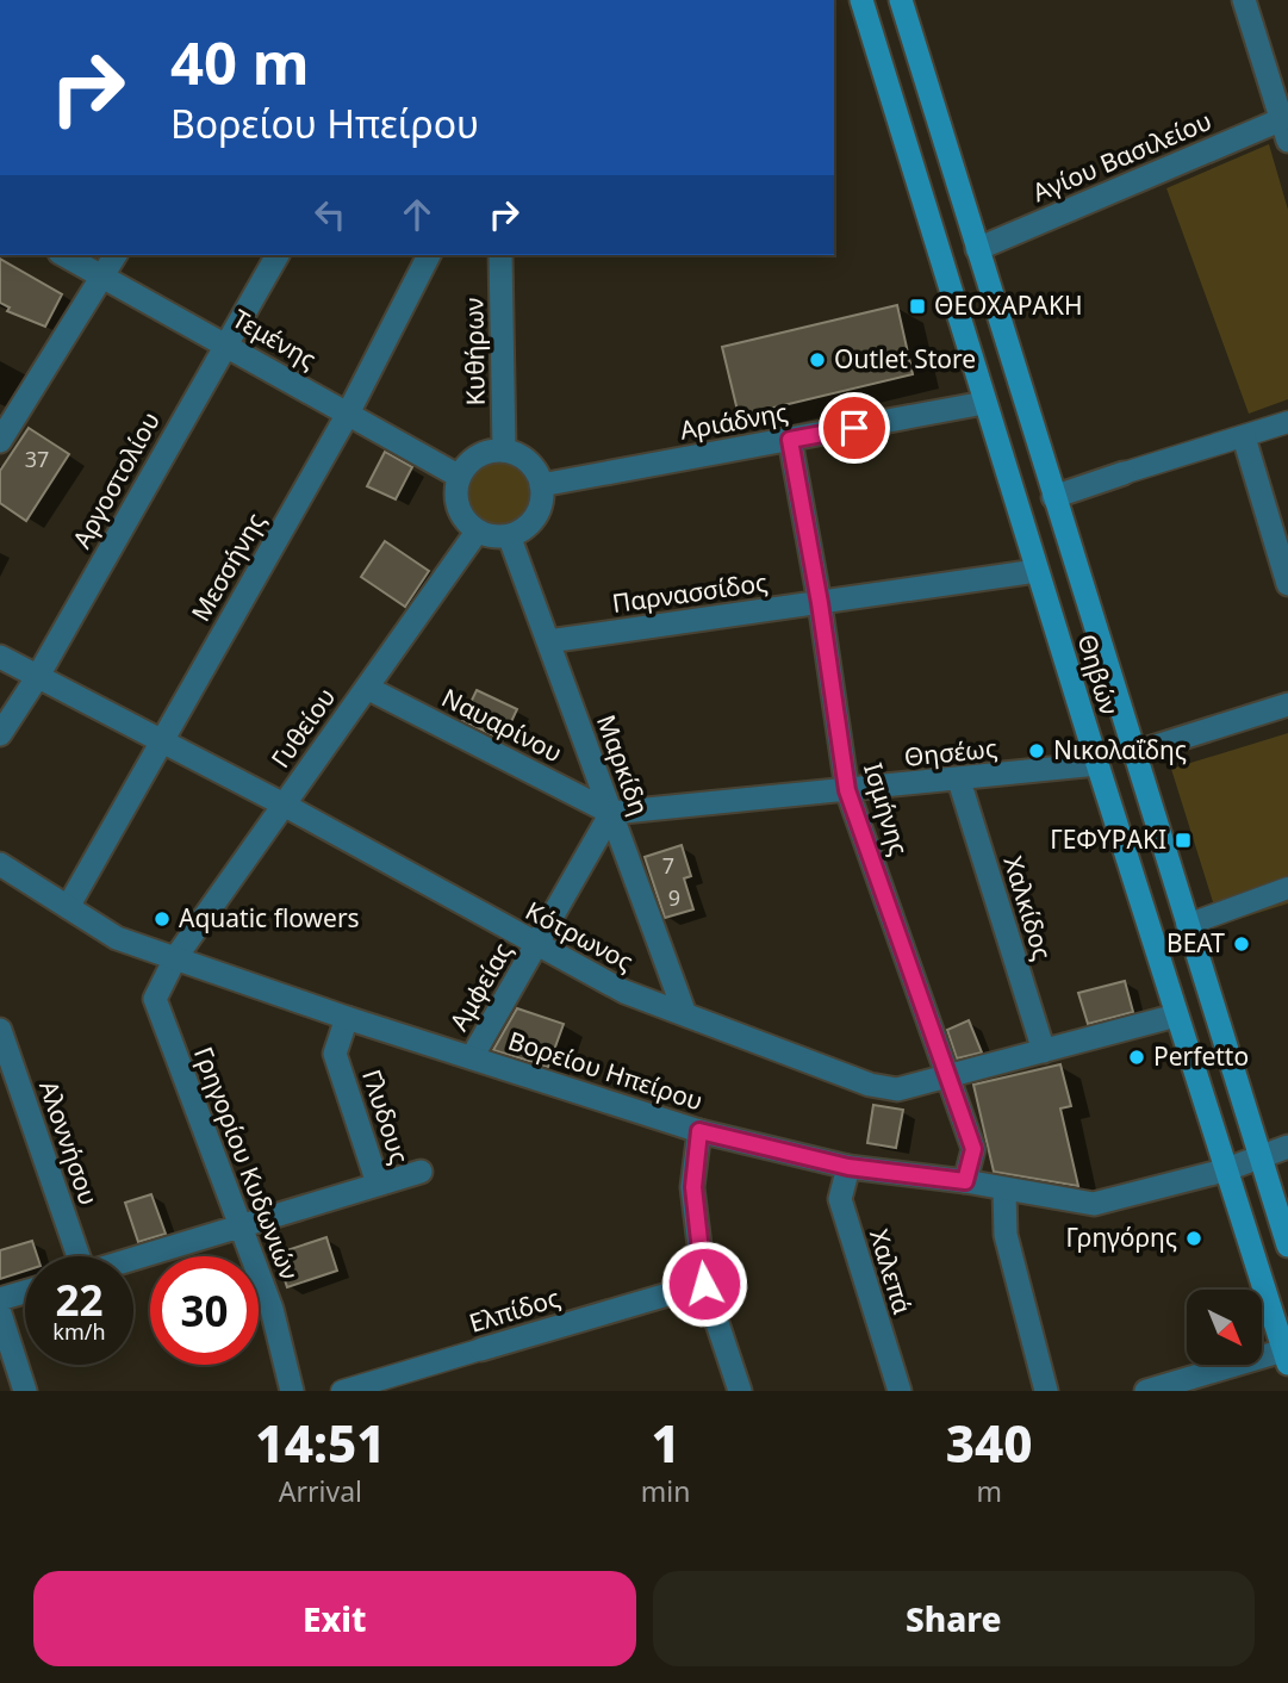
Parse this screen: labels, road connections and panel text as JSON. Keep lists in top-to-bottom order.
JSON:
{
  "streets": {
    "main road": ["Θηβών"],
    "street": [
      "Αγίου Βασιλείου",
      "Τεμένης",
      "Κυθήρων",
      "Αριάδνης",
      "Αργοστολίου",
      "Μεσσήνης",
      "Παρνασσίδος",
      "Ναυαρίνου",
      "Γυθείου",
      "Θησέως",
      "Μαρκίδη",
      "Ισμήνης",
      "Χαλκίδος",
      "Κότρωνος",
      "Αμφείας",
      "Βορείου Ηπείρου",
      "Γλυδους",
      "Αλοννήσου",
      "Γρηγορίου Κυδωνιών",
      "Χαλεπά",
      "Ελπίδος"
    ]
  },
  "crossings": [
    ["Αγίου Βασιλείου", "Θηβών"],
    ["Τεμένης", "Κυθήρων"],
    ["Τεμένης", "Αριάδνης"],
    ["Τεμένης", "Αργοστολίου"],
    ["Τεμένης", "Μεσσήνης"],
    ["Τεμένης", "Γυθείου"],
    ["Τεμένης", "Μαρκίδη"],
    ["Κυθήρων", "Αριάδνης"],
    ["Κυθήρων", "Γυθείου"],
    ["Κυθήρων", "Μαρκίδη"],
    ["Αριάδνης", "Θηβών"],
    ["Αριάδνης", "Γυθείου"],
    ["Αριάδνης", "Μαρκίδη"],
    ["Αριάδνης", "Ισμήνης"],
    ["Αργοστολίου", "Κότρωνος"],
    ["Μεσσήνης", "Κότρωνος"],
    ["Μεσσήνης", "Βορείου Ηπείρου"],
    ["Παρνασσίδος", "Θηβών"],
    ["Παρνασσίδος", "Μαρκίδη"],
    ["Παρνασσίδος", "Ισμήνης"],
    ["Θηβών", "Θησέως"],
    ["Θηβών", "Κότρωνος"],
    ["Θηβών", "Βορείου Ηπείρου"],
    ["Ναυαρίνου", "Γυθείου"],
    ["Ναυαρίνου", "Θησέως"],
    ["Ναυαρίνου", "Μαρκίδη"],
    ["Ναυαρίνου", "Αμφείας"],
    ["Γυθείου", "Μαρκίδη"],
    ["Γυθείου", "Κότρωνος"],
    ["Γυθείου", "Βορείου Ηπείρου"],
    ["Γυθείου", "Γρηγορίου Κυδωνιών"],
    ["Θησέως", "Μαρκίδη"],
    ["Θησέως", "Ισμήνης"],
    ["Θησέως", "Χαλκίδος"],
    ["Θησέως", "Αμφείας"],
    ["Μαρκίδη", "Κότρωνος"],
    ["Μαρκίδη", "Αμφείας"],
    ["Ισμήνης", "Κότρωνος"],
    ["Ισμήνης", "Βορείου Ηπείρου"],
    ["Χαλκίδος", "Κότρωνος"],
    ["Κότρωνος", "Αμφείας"],
    ["Αμφείας", "Βορείου Ηπείρου"],
    ["Βορείου Ηπείρου", "Γλυδους"],
    ["Βορείου Ηπείρου", "Γρηγορίου Κυδωνιών"],
    ["Βορείου Ηπείρου", "Χαλεπά"]
  ],
  "places": {
    "transit": ["ΘΕΟΧΑΡΑΚΗ", "ΓΕΦΥΡΑΚΙ"],
    "other": [
      "Outlet Store",
      "Νικολαΐδης",
      "Aquatic flowers",
      "ΒΕΑΤ",
      "Perfetto",
      "Γρηγόρης"
    ]
  },
  "house_numbers": ["37", "7", "9"],
  "north": "bottom right",
  "page": {
    "turn": ["40 m", "Βορείου Ηπείρου"],
    "speed": "22 km/h",
    "limit": "30",
    "eta": [
      "14:51",
      "Arrival",
      "1",
      "min",
      "340",
      "m"
    ],
    "buttons": ["Exit", "Share"]
  }
}
